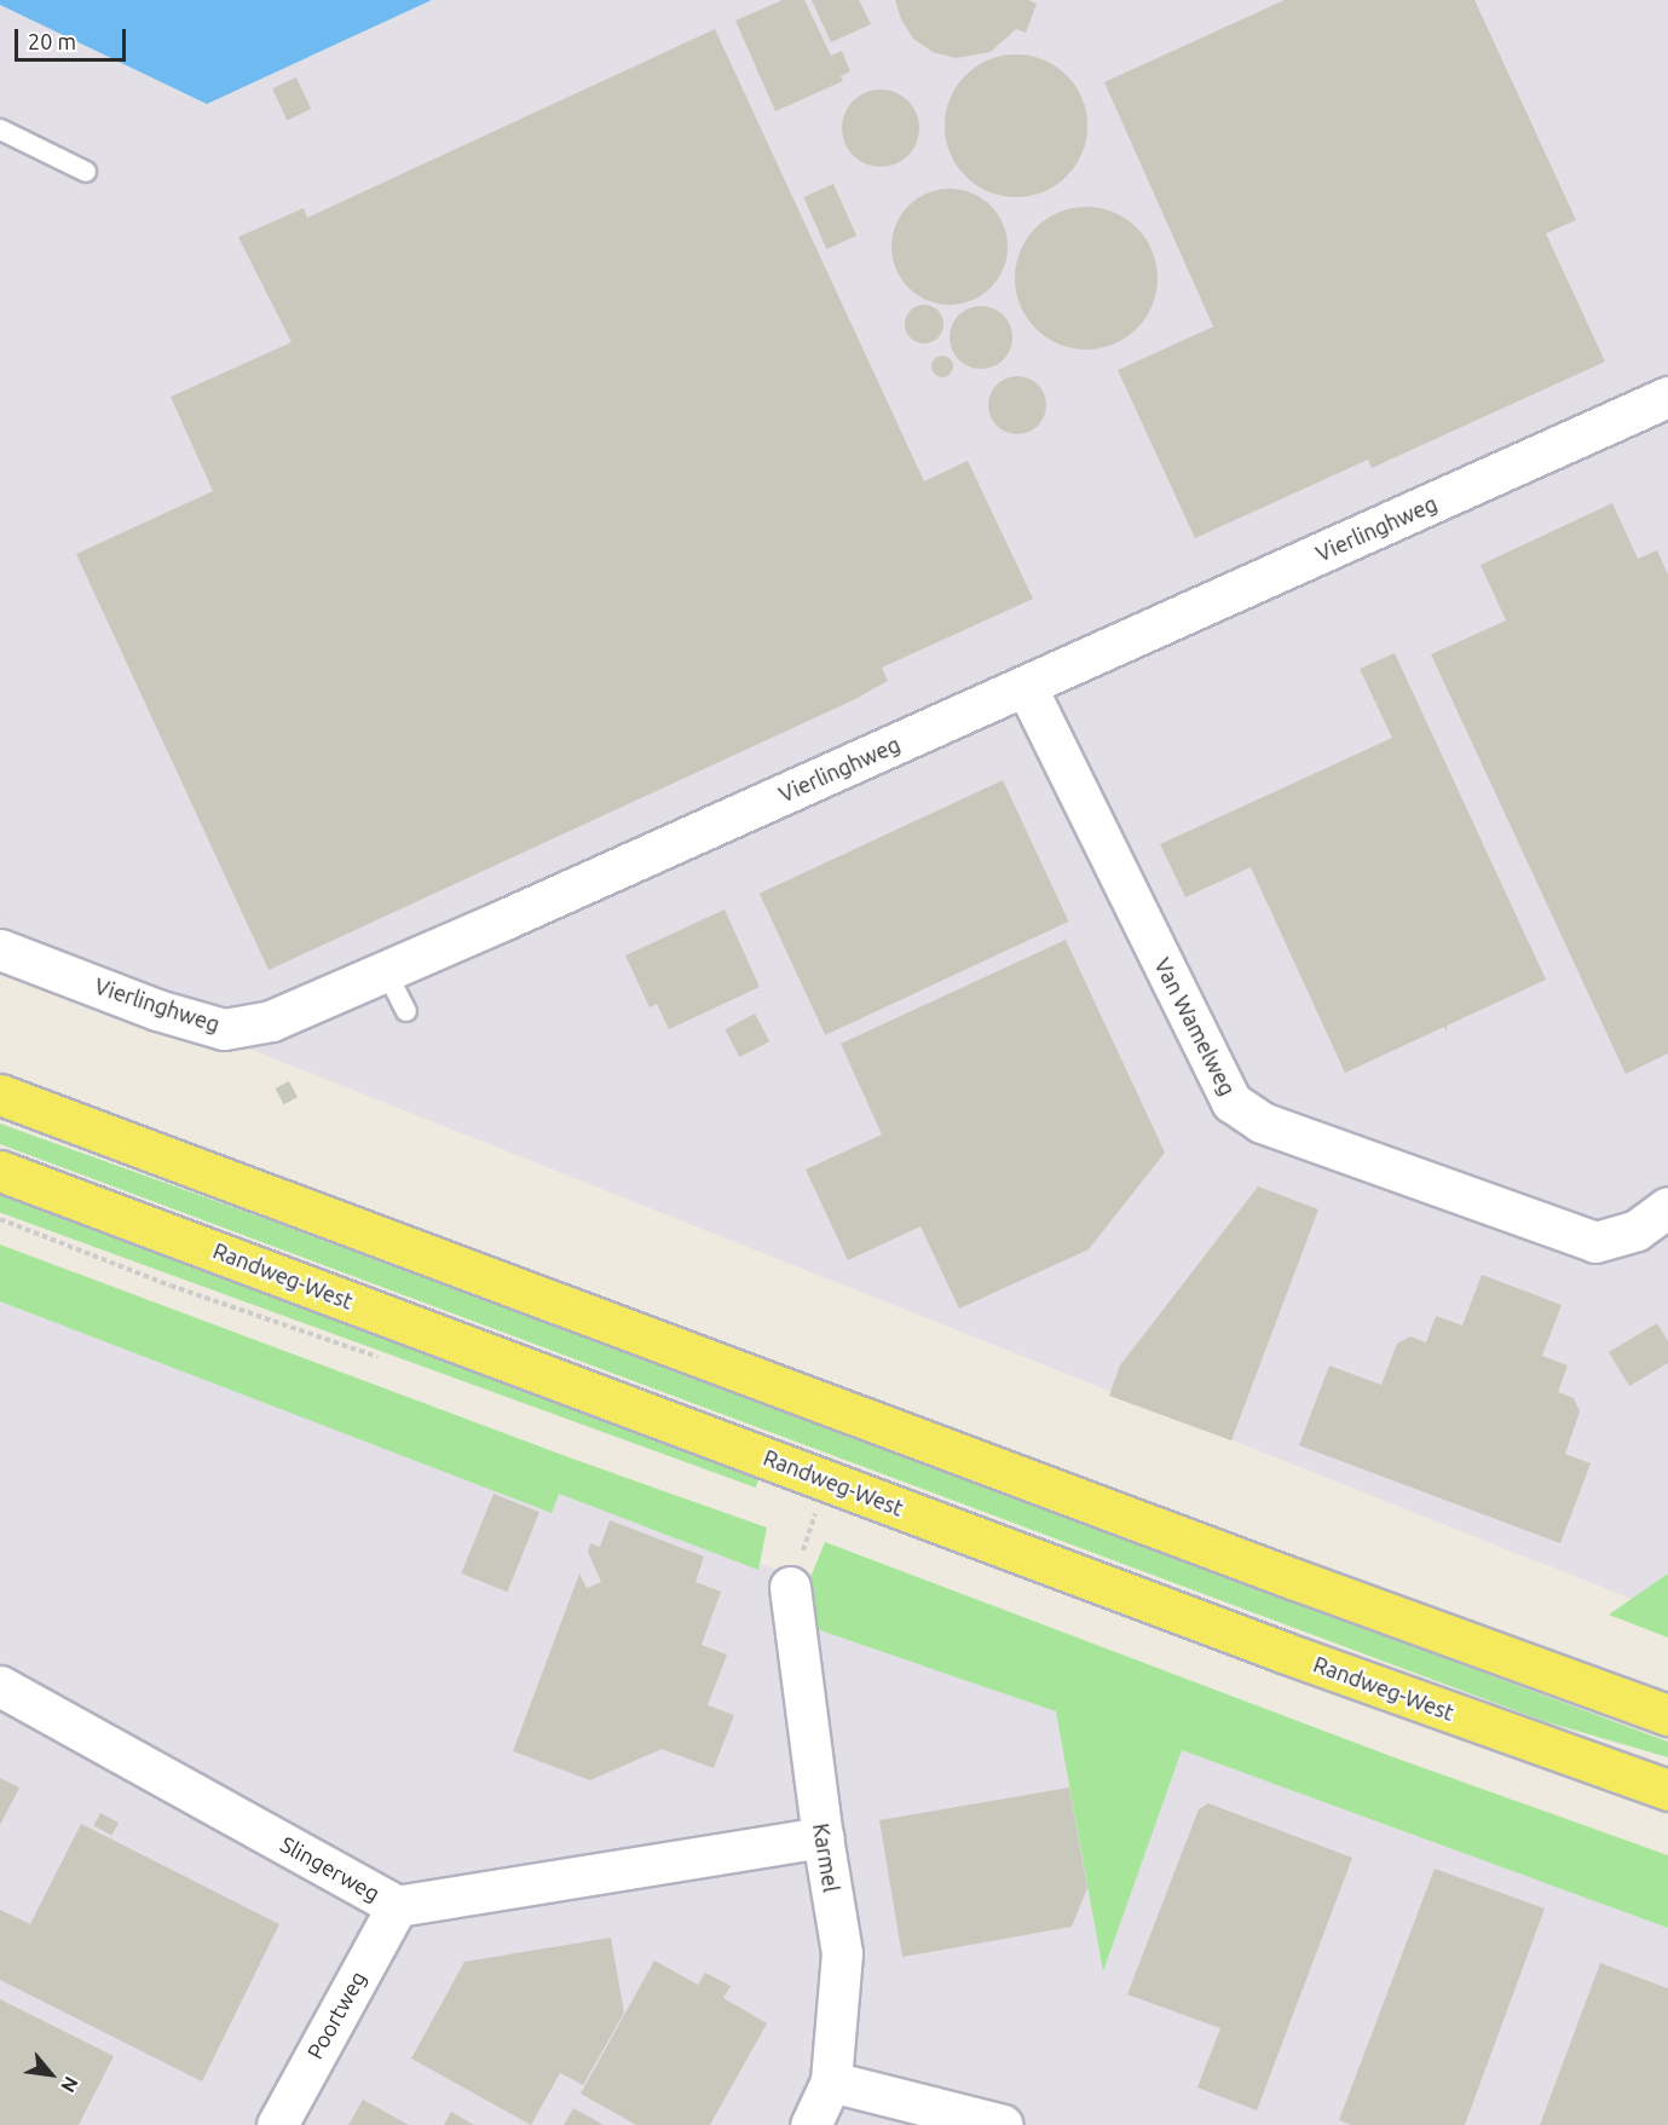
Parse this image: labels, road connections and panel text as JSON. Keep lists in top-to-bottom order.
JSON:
{
  "streets": {
    "main road": ["Randweg-West"],
    "street": [
      "Vierlinghweg",
      "Van Wamelweg",
      "Karmel",
      "Slingerweg",
      "Poortweg"
    ]
  },
  "crossings": [
    ["Vierlinghweg", "Van Wamelweg"],
    ["Karmel", "Slingerweg"],
    ["Slingerweg", "Poortweg"]
  ],
  "scale_bar": "20 m",
  "north": "bottom right"
}
